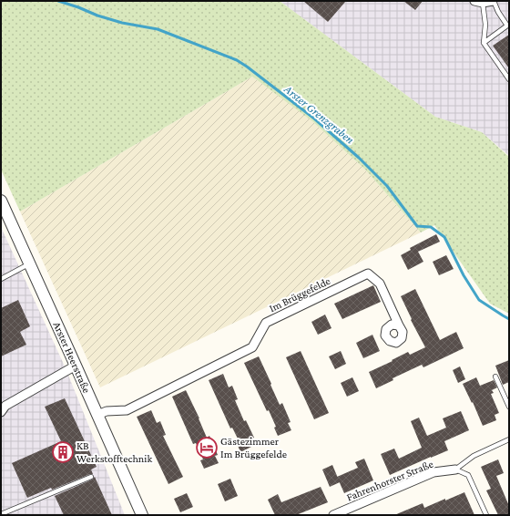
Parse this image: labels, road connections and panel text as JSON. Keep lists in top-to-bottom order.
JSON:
{
  "streets": {
    "street": ["Im Brüggefelde", "Arster Heerstraße", "Fahrenhorster Straße"]
  },
  "crossings": [
    ["Im Brüggefelde", "Arster Heerstraße"]
  ],
  "water": ["Arster Grenzgraben"],
  "places": {
    "hotel": ["Gästezimmer Im Brüggefelde"],
    "building": ["KB Werkstofftechnik"]
  }
}
